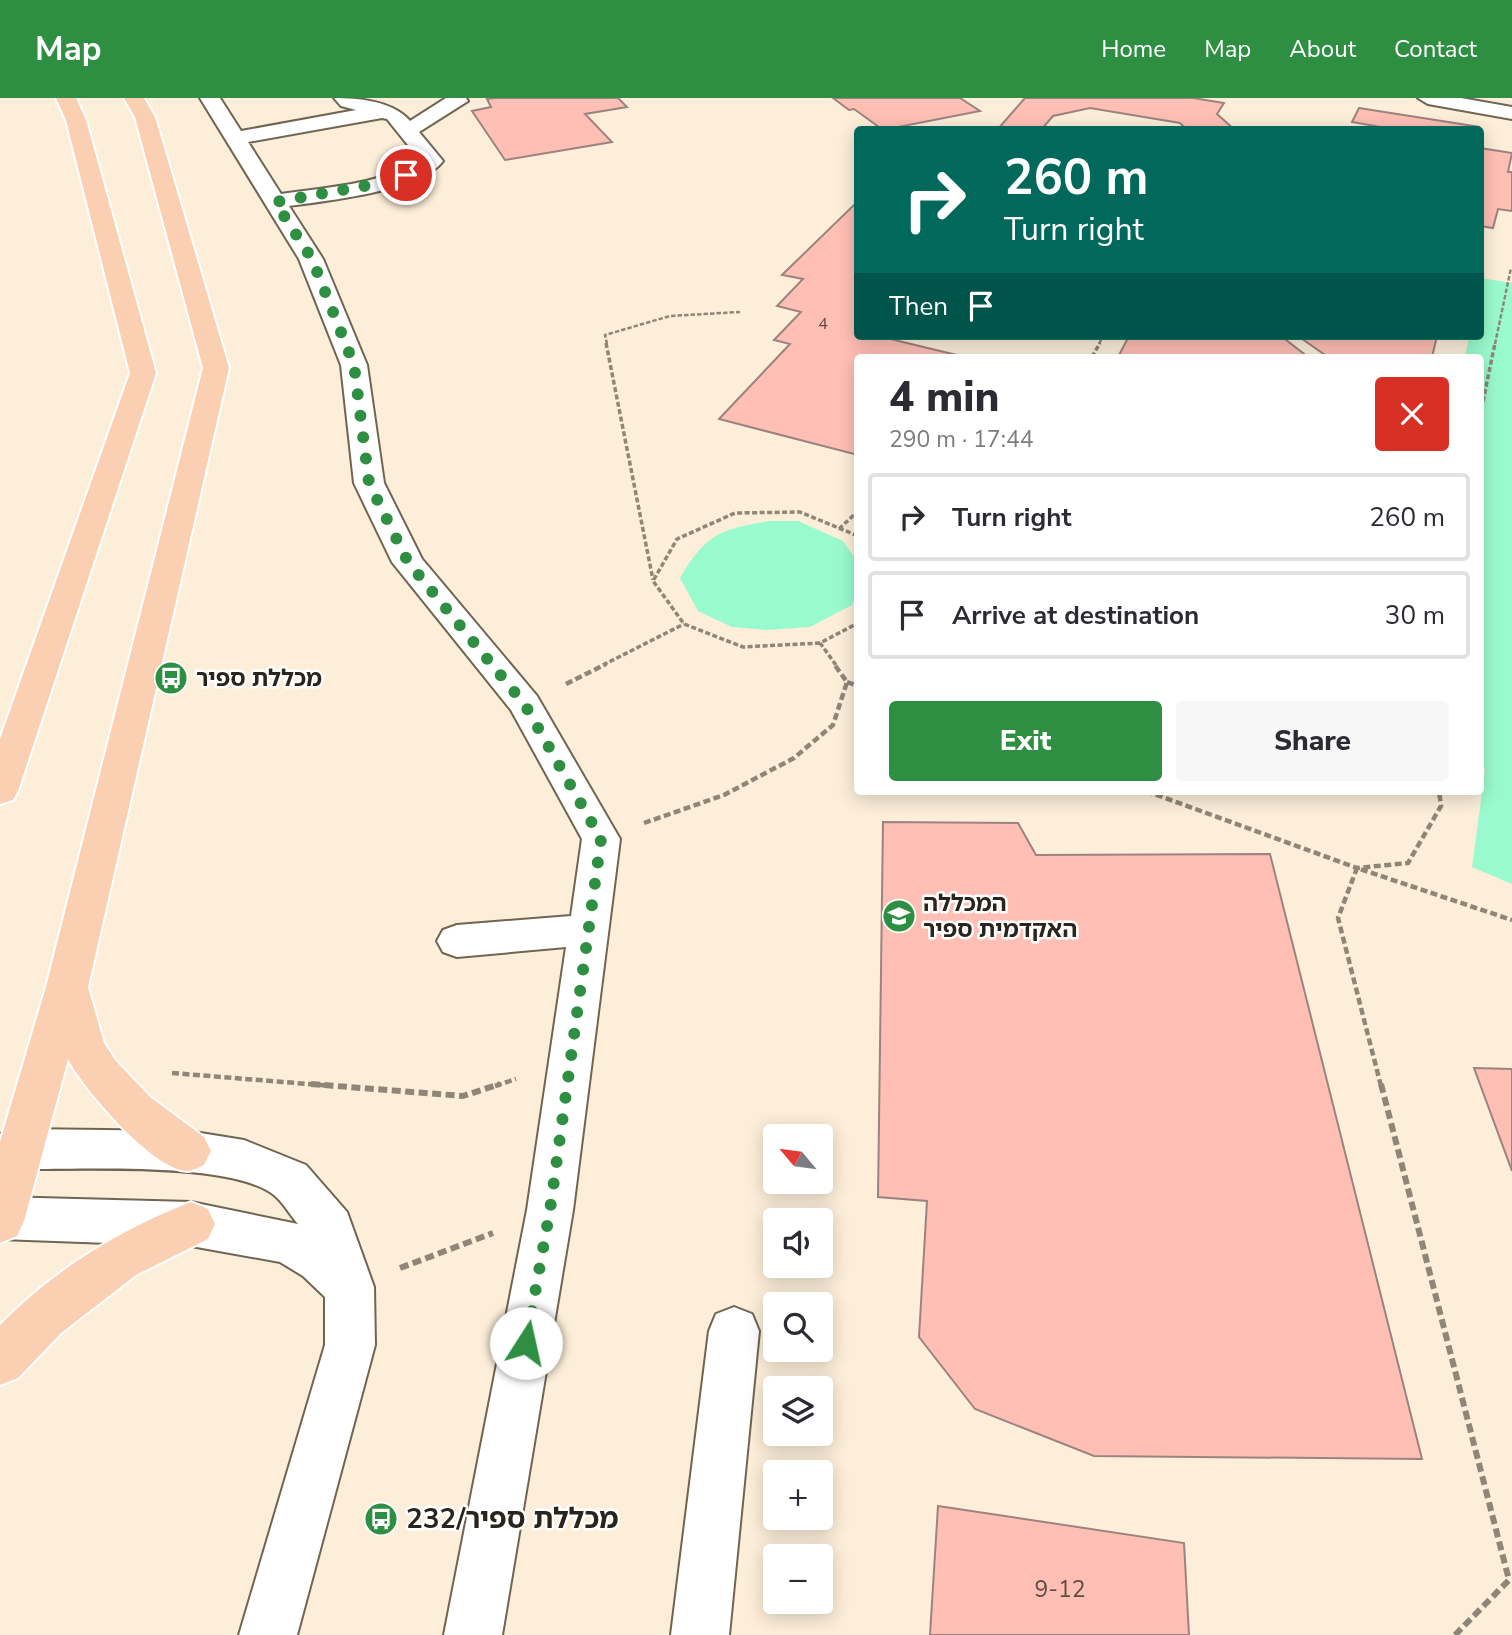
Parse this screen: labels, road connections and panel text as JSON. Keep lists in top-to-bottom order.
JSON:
{
  "places": {
    "bus stop": ["מכללת ספיר", "מכללת ספיר/232"],
    "school or university": ["המכללה האקדמית ספיר"]
  },
  "house_numbers": ["4", "9-12"],
  "north": "top left",
  "page": {
    "header": "Map",
    "nav": [
      "Home",
      "Map",
      "About",
      "Contact"
    ],
    "turn": ["260 m", "Turn right"],
    "then": "Then",
    "heading": ["4 min", "290 m · 17:44"],
    "list": [
      {
        "name": "Turn right",
        "value": "260 m"
      },
      {
        "name": "Arrive at destination",
        "value": "30 m"
      }
    ],
    "buttons": ["Exit", "Share"],
    "map_buttons": ["+", "−"]
  }
}
